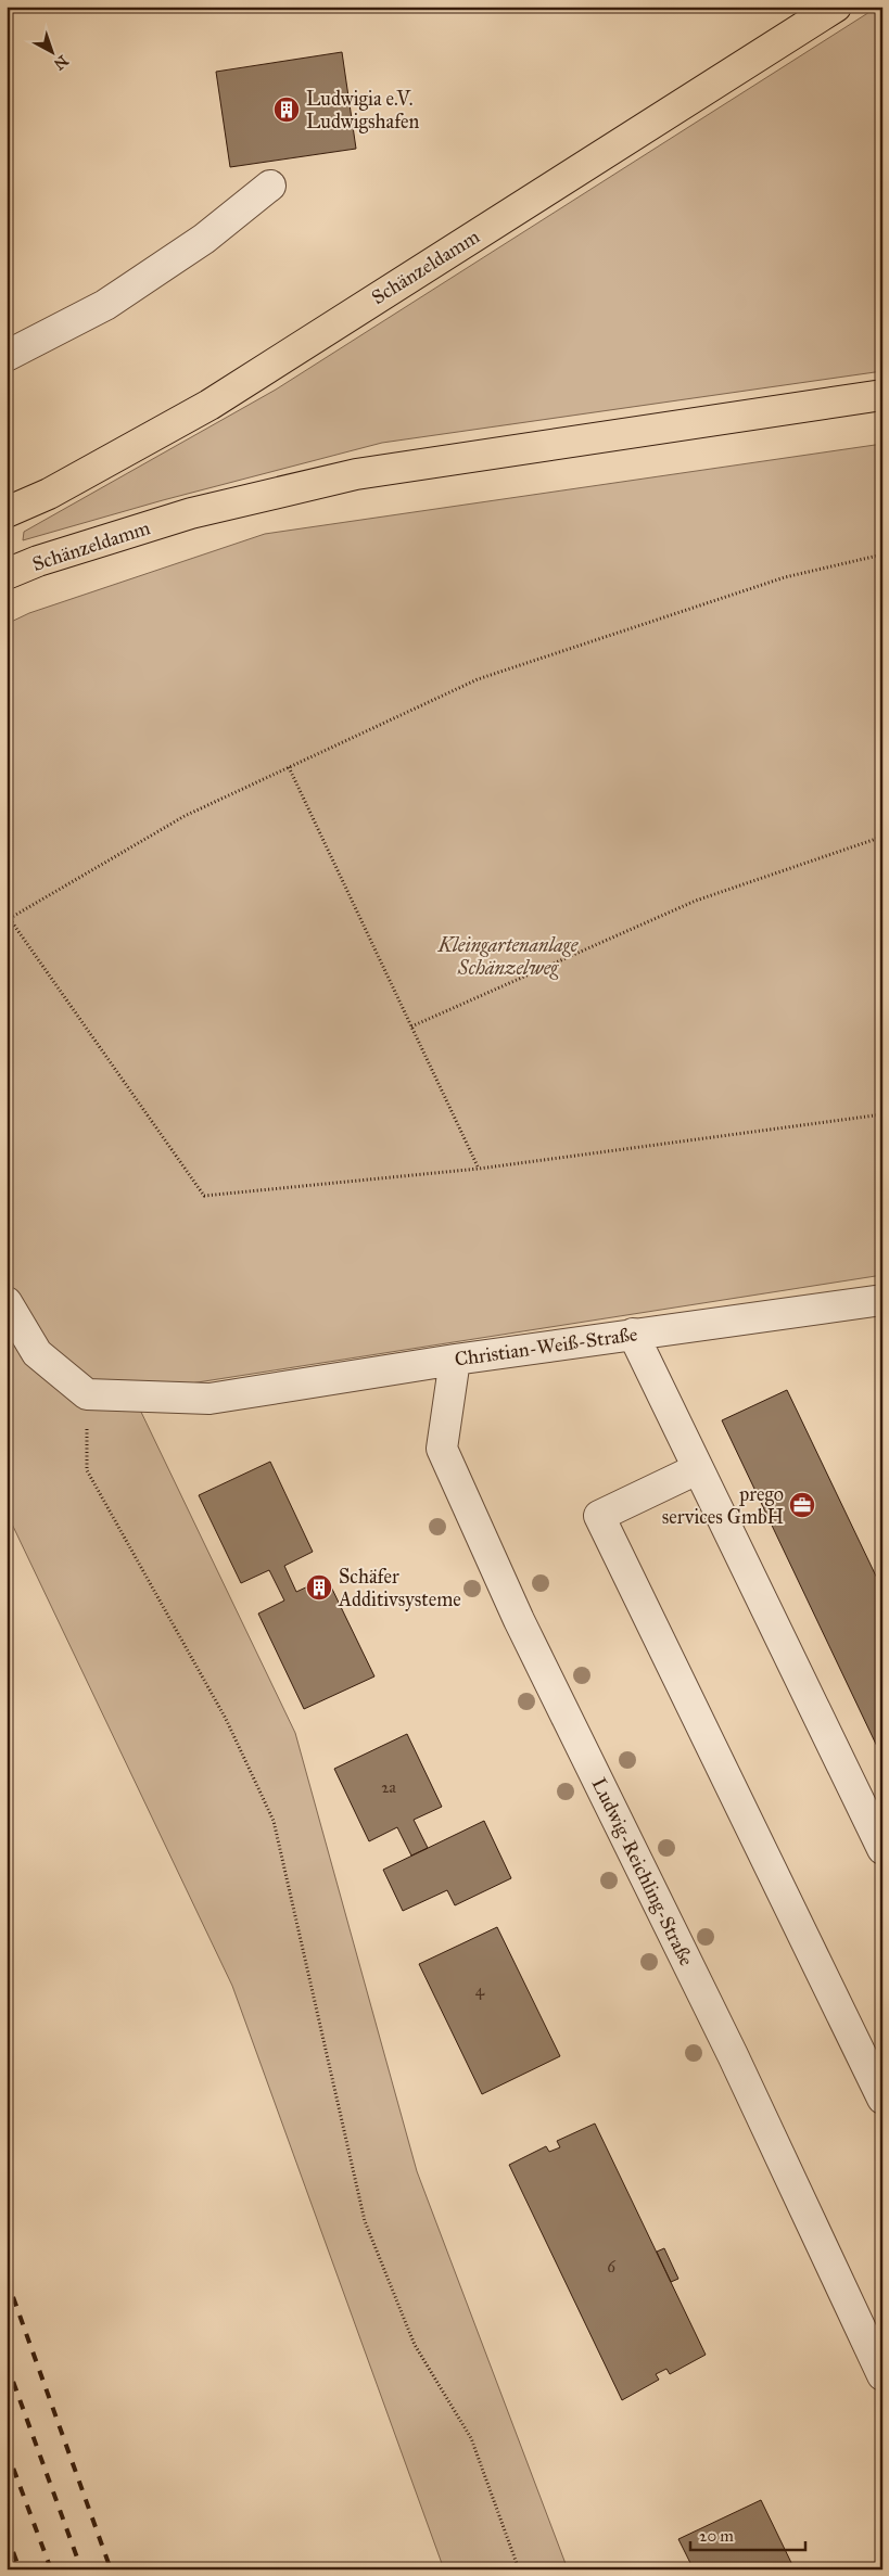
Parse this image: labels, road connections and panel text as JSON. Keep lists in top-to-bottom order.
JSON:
{
  "streets": {
    "main road": ["Schänzeldamm"],
    "street": ["Christian-Weiß-Straße", "Ludwig-Reichling-Straße"]
  },
  "crossings": [
    ["Christian-Weiß-Straße", "Ludwig-Reichling-Straße"]
  ],
  "parks": ["Kleingartenanlage Schänzelweg"],
  "places": {
    "building": ["Ludwigia e.V. Ludwigshafen", "Schäfer Additivsysteme"],
    "office": ["prego services GmbH"]
  },
  "house_numbers": ["2a", "4", "6"],
  "scale_bar": "20 m",
  "north": "bottom right"
}
